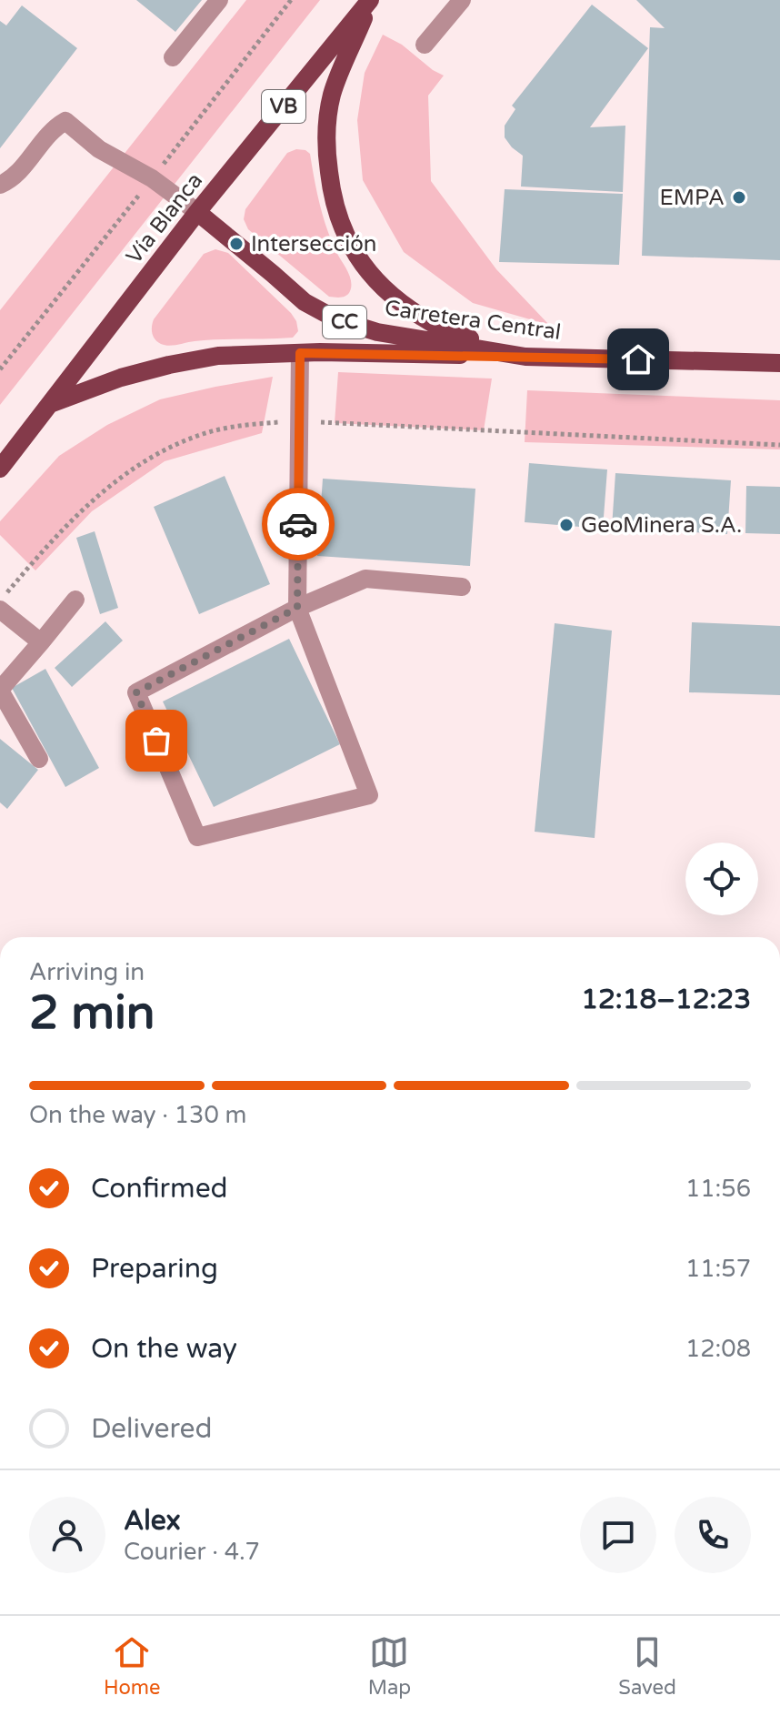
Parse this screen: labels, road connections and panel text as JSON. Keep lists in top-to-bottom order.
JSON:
{
  "streets": {
    "main road": [
      "VB",
      "Vía Blanca",
      "Carretera Central",
      "CC"
    ]
  },
  "crossings": [
    ["Vía Blanca", "Carretera Central"],
    ["Vía Blanca", "CC"],
    ["Carretera Central", "CC"]
  ],
  "places": ["EMPA", "Intersección", "GeoMinera S.A."],
  "page": {
    "heading": ["2 min", "Arriving in", "12:18–12:23"],
    "panel": ["Alex", "Courier · 4.7"],
    "bar": "On the way · 130 m",
    "list": [
      ["Confirmed", "11:56"],
      ["Preparing", "11:57"],
      ["On the way", "12:08"],
      "Delivered"
    ],
    "tabs": ["Home", "Map", "Saved"]
  }
}
